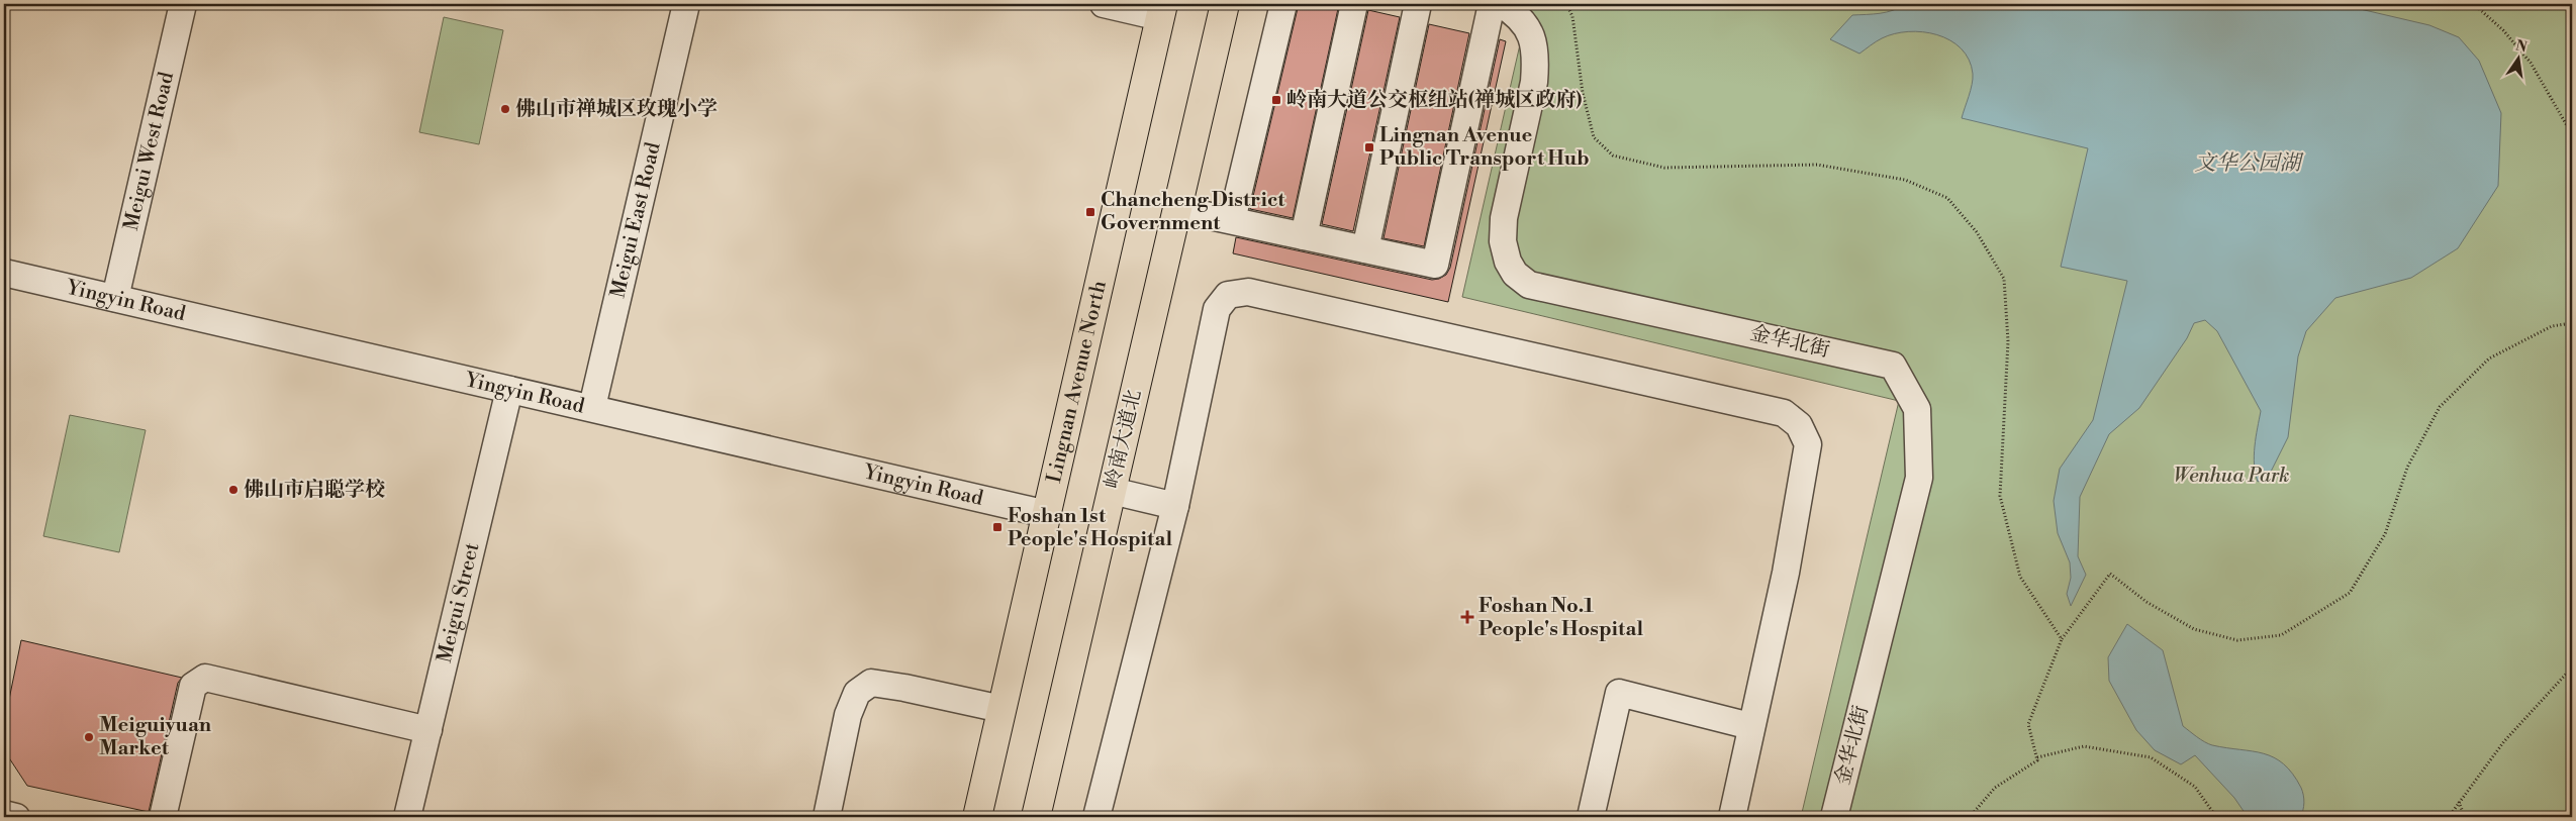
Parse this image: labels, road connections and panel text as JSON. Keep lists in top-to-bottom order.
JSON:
{
  "streets": {
    "main road": ["Lingnan Avenue North", "岭南大道北"],
    "street": [
      "Meigui West Road",
      "Meigui East Road",
      "Yingyin Road",
      "金华北街",
      "Meigui Street"
    ]
  },
  "crossings": [
    ["Meigui West Road", "Yingyin Road"],
    ["Meigui East Road", "Yingyin Road"],
    ["Yingyin Road", "Lingnan Avenue North"],
    ["Yingyin Road", "Meigui Street"]
  ],
  "water": ["文华公园湖"],
  "parks": ["Wenhua Park"],
  "places": {
    "transit": [
      "岭南大道公交枢纽站(禅城区政府)",
      "Lingnan Avenue Public Transport Hub",
      "Chancheng District Government",
      "Foshan 1st People's Hospital"
    ],
    "other": ["佛山市禅城区玫瑰小学", "佛山市启聪学校", "Meiguiyuan Market"],
    "health": ["Foshan No.1 People's Hospital"]
  },
  "north": "top"
}
